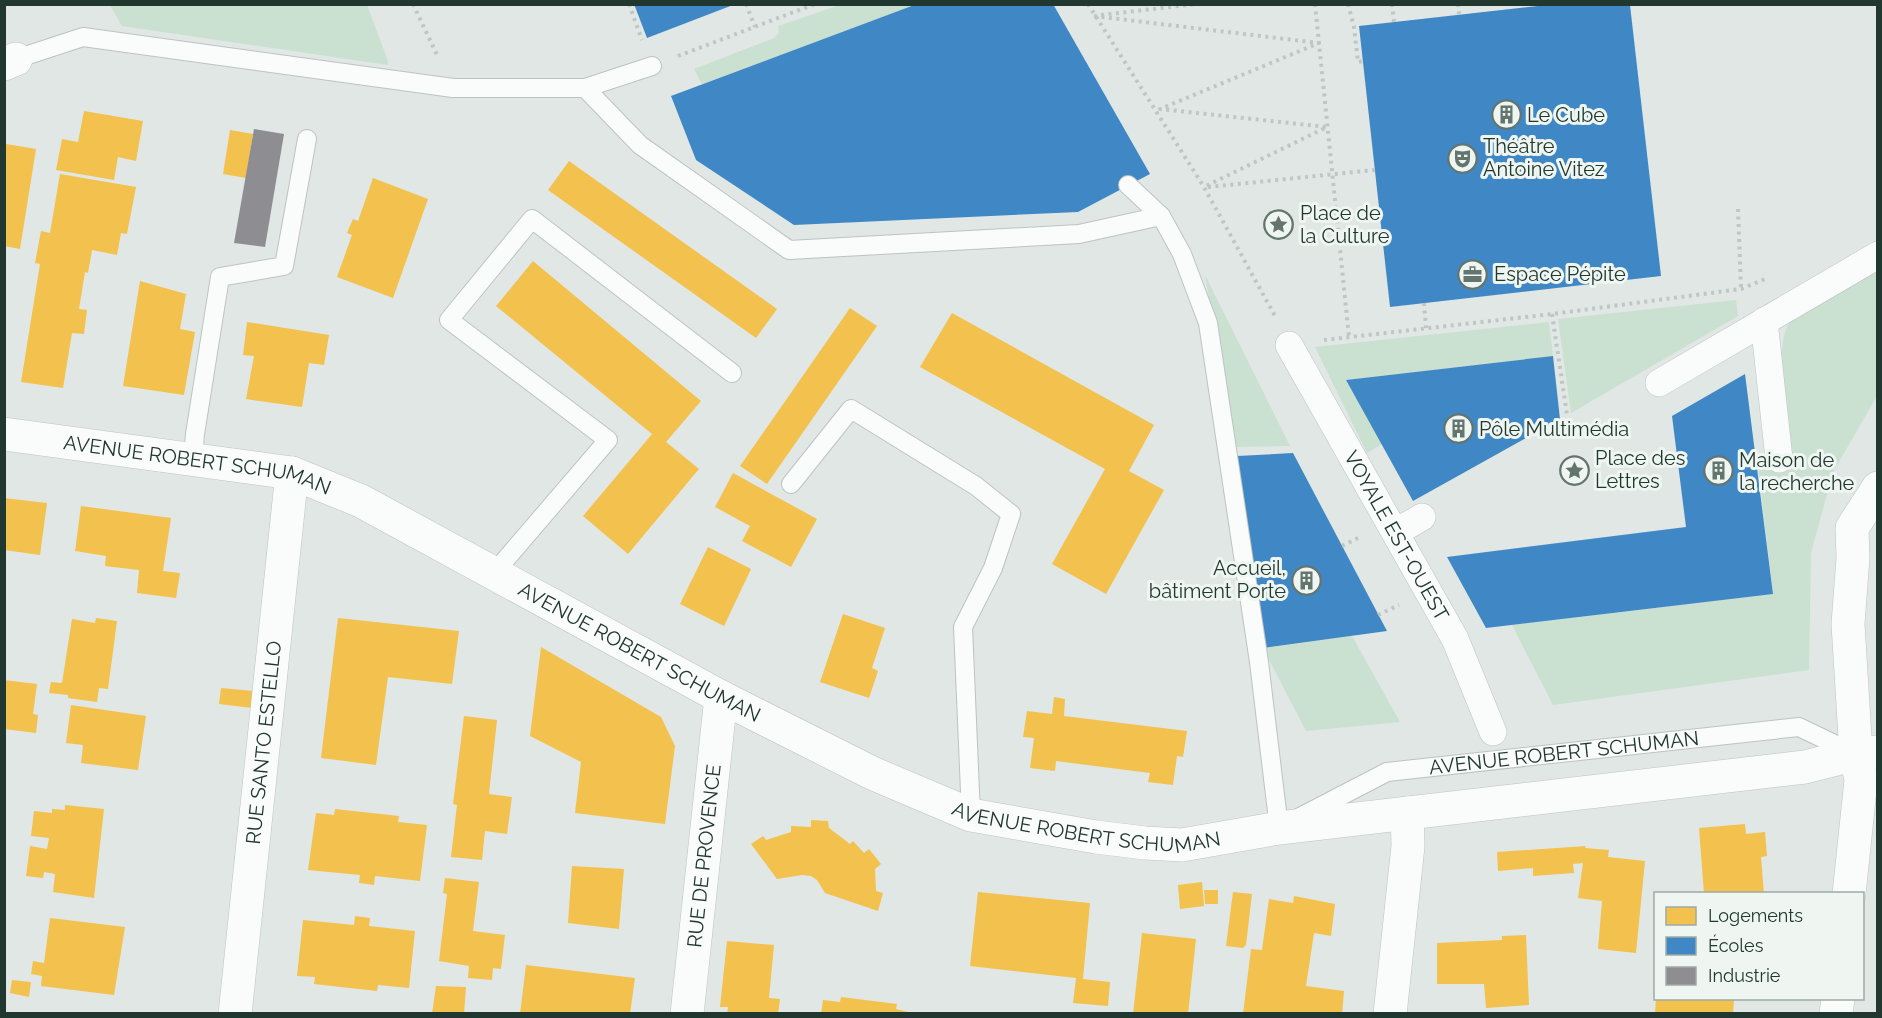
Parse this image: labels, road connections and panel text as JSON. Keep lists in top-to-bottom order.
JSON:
{
  "streets": {
    "street": [
      "AVENUE ROBERT SCHUMAN",
      "VOYALE EST-OUEST",
      "RUE SANTO ESTELLO",
      "RUE DE PROVENCE"
    ]
  },
  "crossings": [
    ["AVENUE ROBERT SCHUMAN", "RUE SANTO ESTELLO"],
    ["AVENUE ROBERT SCHUMAN", "RUE DE PROVENCE"]
  ],
  "places": {
    "building": [
      "Le Cube",
      "Pôle Multimédia",
      "Maison de la recherche",
      "Accueil, bâtiment Porte"
    ],
    "theatre": ["Théâtre Antoine Vitez"],
    "place": ["Place de la Culture", "Place des Lettres"],
    "office": ["Espace Pépite"]
  },
  "legend": ["Logements", "Écoles", "Industrie"]
}
